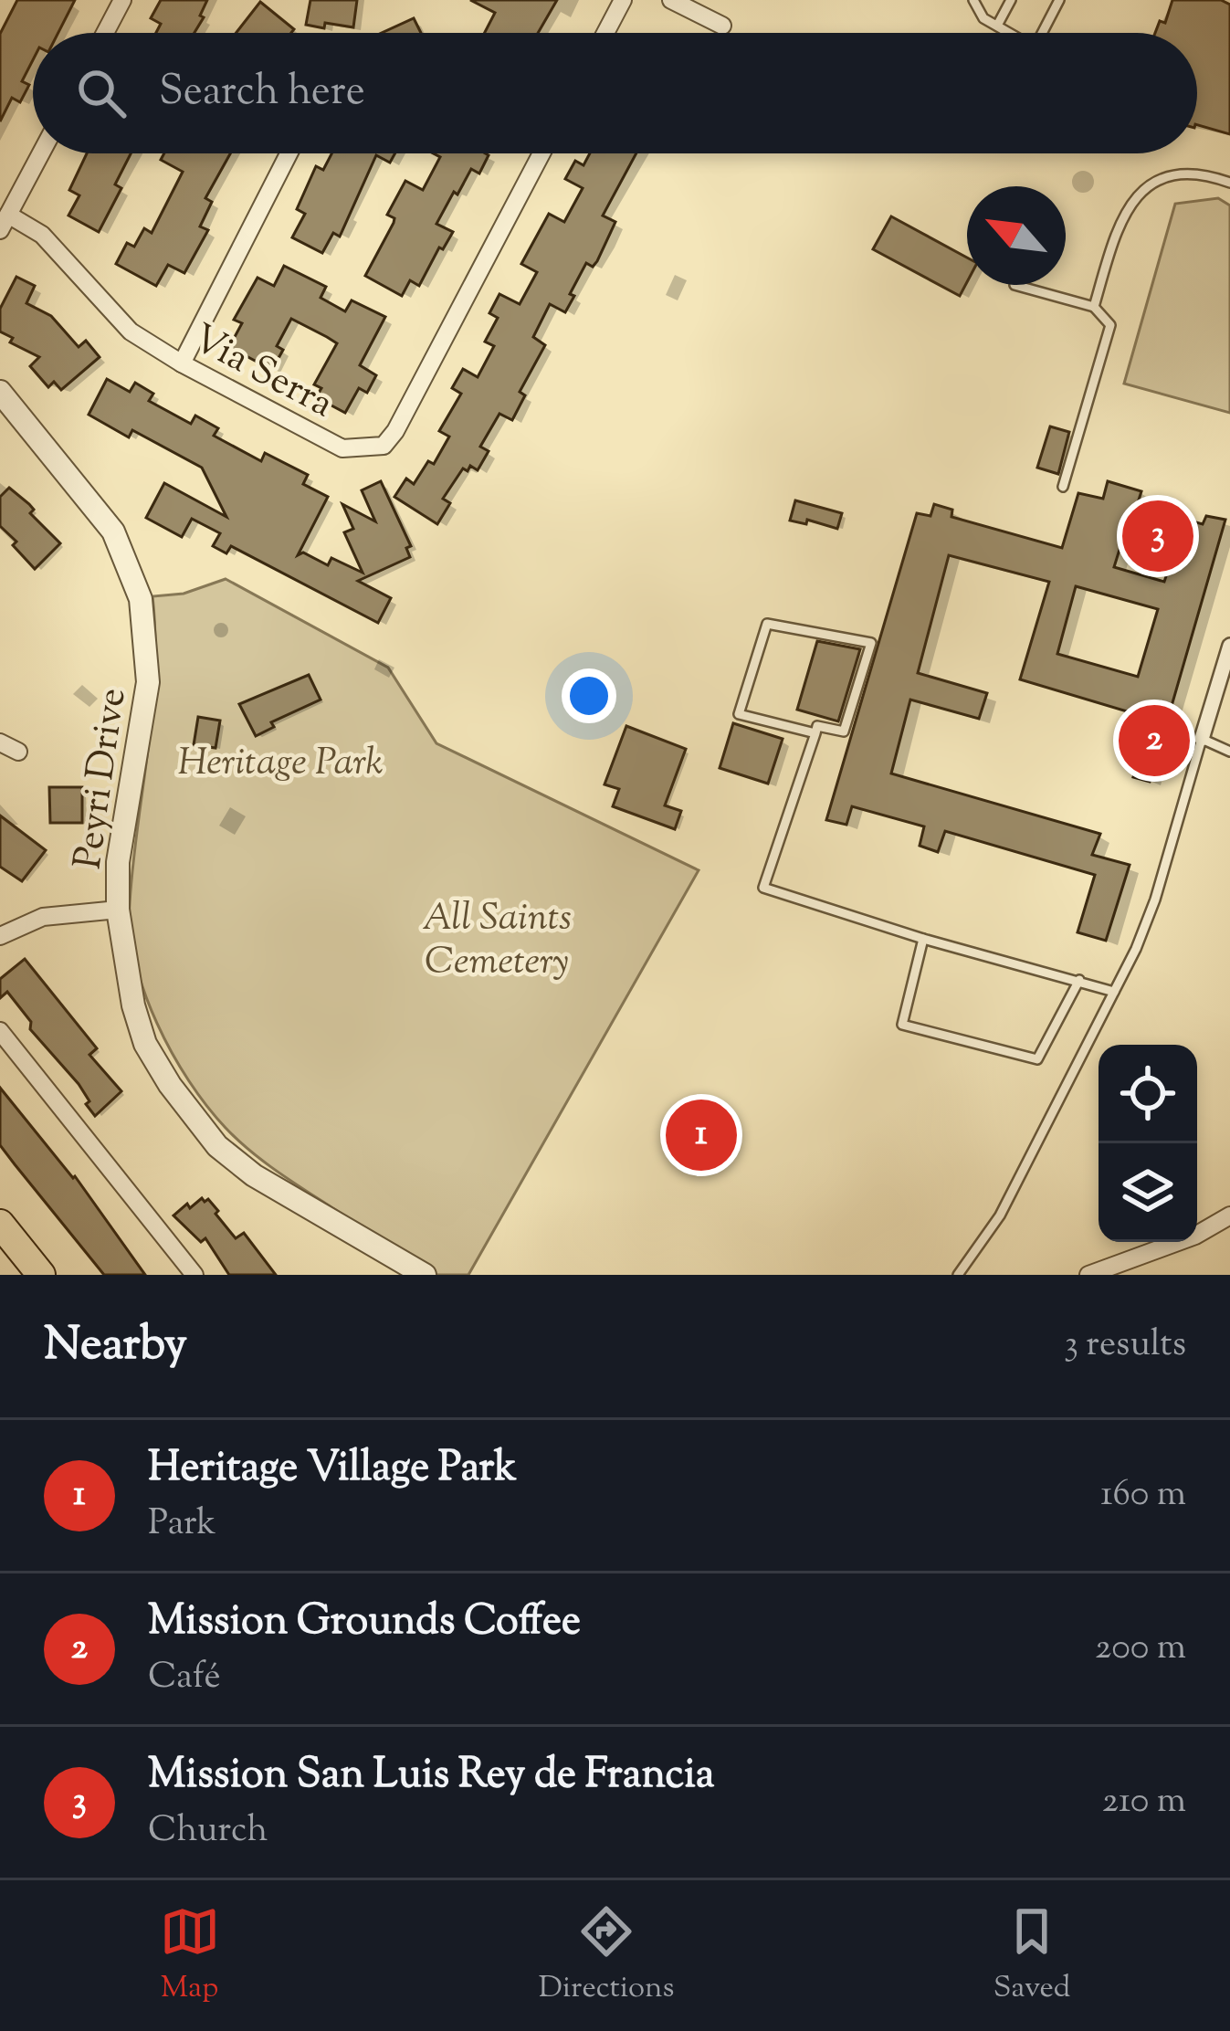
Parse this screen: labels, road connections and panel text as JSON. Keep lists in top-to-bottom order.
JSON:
{
  "streets": {
    "street": ["Via Serra", "Peyri Drive"]
  },
  "parks": ["Heritage Park", "All Saints Cemetery"],
  "north": "top left",
  "page": {
    "search": "Search here",
    "pins": ["3", "2", "1"],
    "heading": ["Nearby", "3 results"],
    "list": [
      {
        "mark": "1",
        "name": "Heritage Village Park",
        "note": "Park",
        "value": "160 m"
      },
      {
        "mark": "2",
        "name": "Mission Grounds Coffee",
        "note": "Café",
        "value": "200 m"
      },
      {
        "mark": "3",
        "name": "Mission San Luis Rey de Francia",
        "note": "Church",
        "value": "210 m"
      }
    ],
    "nav": ["Map", "Directions", "Saved"]
  }
}
